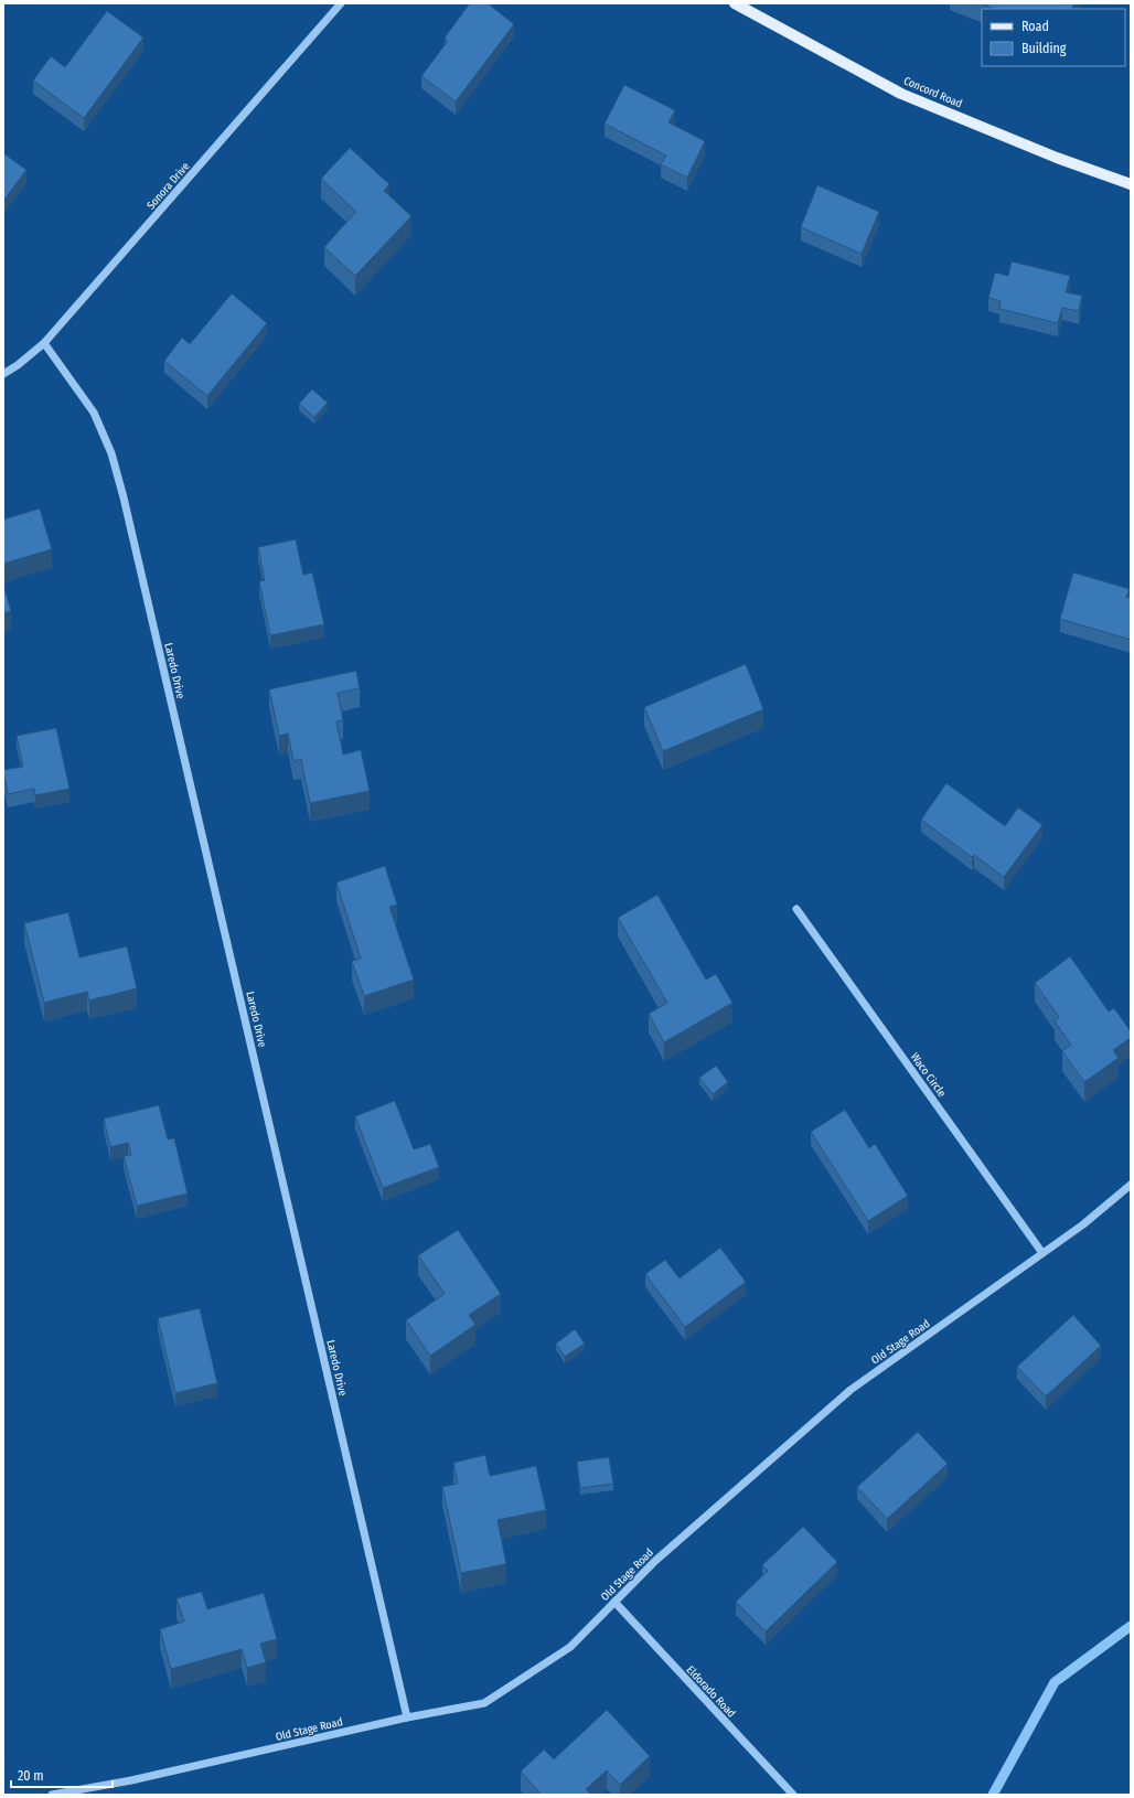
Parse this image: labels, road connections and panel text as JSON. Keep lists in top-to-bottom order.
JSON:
{
  "streets": {
    "main road": ["Concord Road"],
    "street": [
      "Sonora Drive",
      "Laredo Drive",
      "Waco Circle",
      "Old Stage Road",
      "Eldorado Road"
    ]
  },
  "crossings": [
    ["Sonora Drive", "Laredo Drive"],
    ["Laredo Drive", "Old Stage Road"],
    ["Waco Circle", "Old Stage Road"],
    ["Old Stage Road", "Eldorado Road"]
  ],
  "legend": ["Road", "Building"],
  "scale_bar": "20 m"
}
